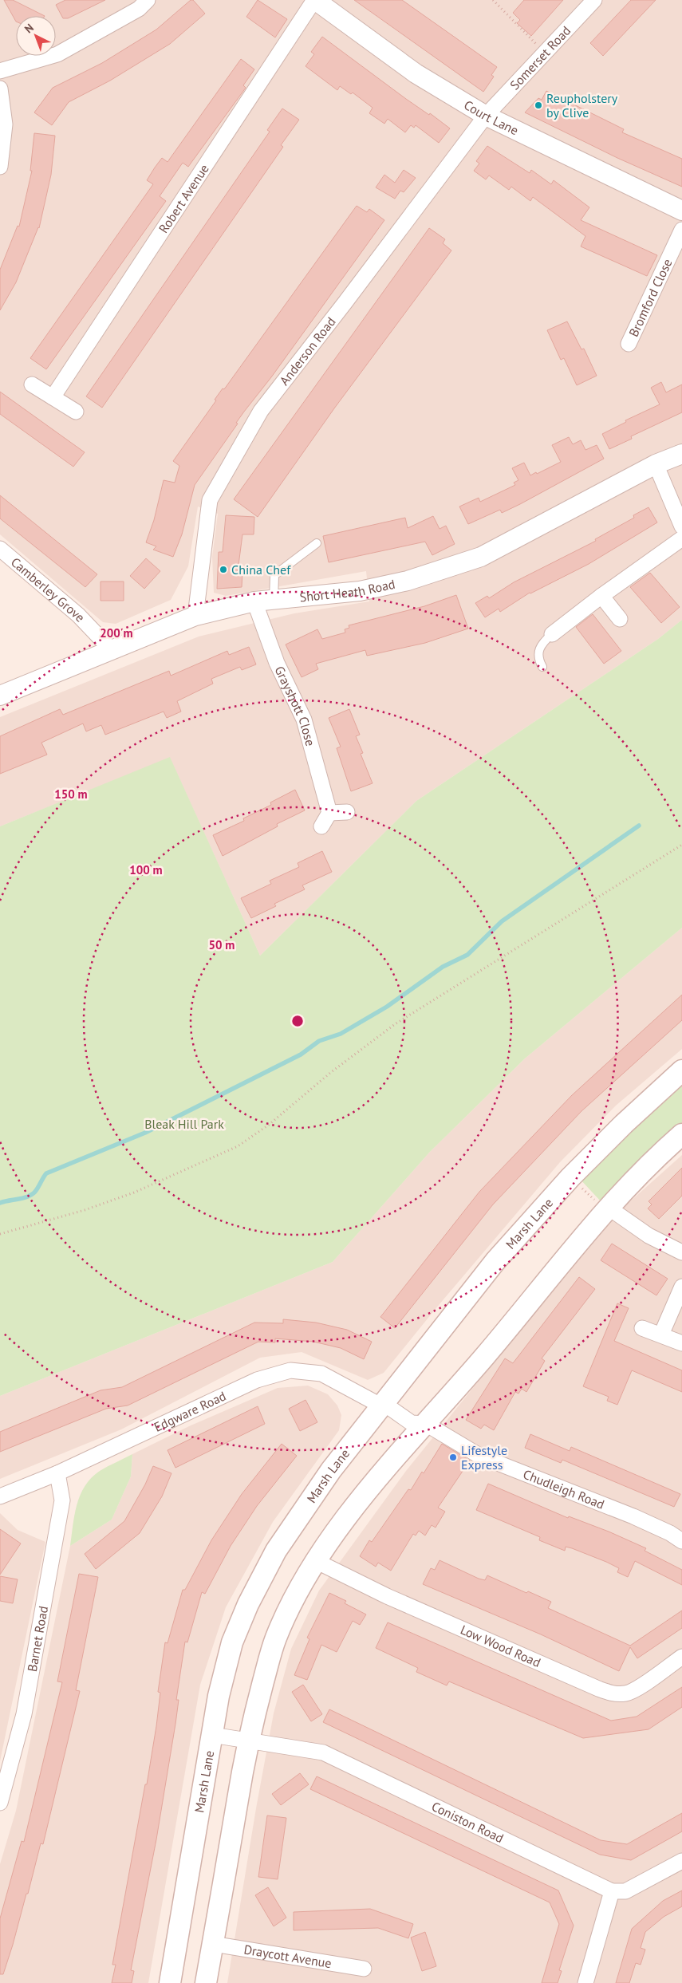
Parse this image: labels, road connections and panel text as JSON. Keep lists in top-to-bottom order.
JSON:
{
  "streets": {
    "main road": ["Marsh Lane"],
    "street": [
      "Somerset Road",
      "Court Lane",
      "Robert Avenue",
      "Bromford Close",
      "Anderson Road",
      "Camberley Grove",
      "Short Heath Road",
      "Grayshott Close",
      "Edgware Road",
      "Chudleigh Road",
      "Barnet Road",
      "Low Wood Road",
      "Coniston Road",
      "Draycott Avenue"
    ]
  },
  "crossings": [
    ["Somerset Road", "Court Lane"],
    ["Somerset Road", "Anderson Road"],
    ["Court Lane", "Robert Avenue"],
    ["Court Lane", "Anderson Road"],
    ["Anderson Road", "Short Heath Road"],
    ["Camberley Grove", "Short Heath Road"],
    ["Short Heath Road", "Grayshott Close"],
    ["Marsh Lane", "Edgware Road"],
    ["Marsh Lane", "Coniston Road"],
    ["Edgware Road", "Chudleigh Road"],
    ["Edgware Road", "Barnet Road"]
  ],
  "parks": ["Bleak Hill Park"],
  "places": ["Reupholstery by Clive", "China Chef", "Lifestyle Express"],
  "north": "top left",
  "rings": [
    "200 m",
    "150 m",
    "100 m",
    "50 m"
  ]
}
